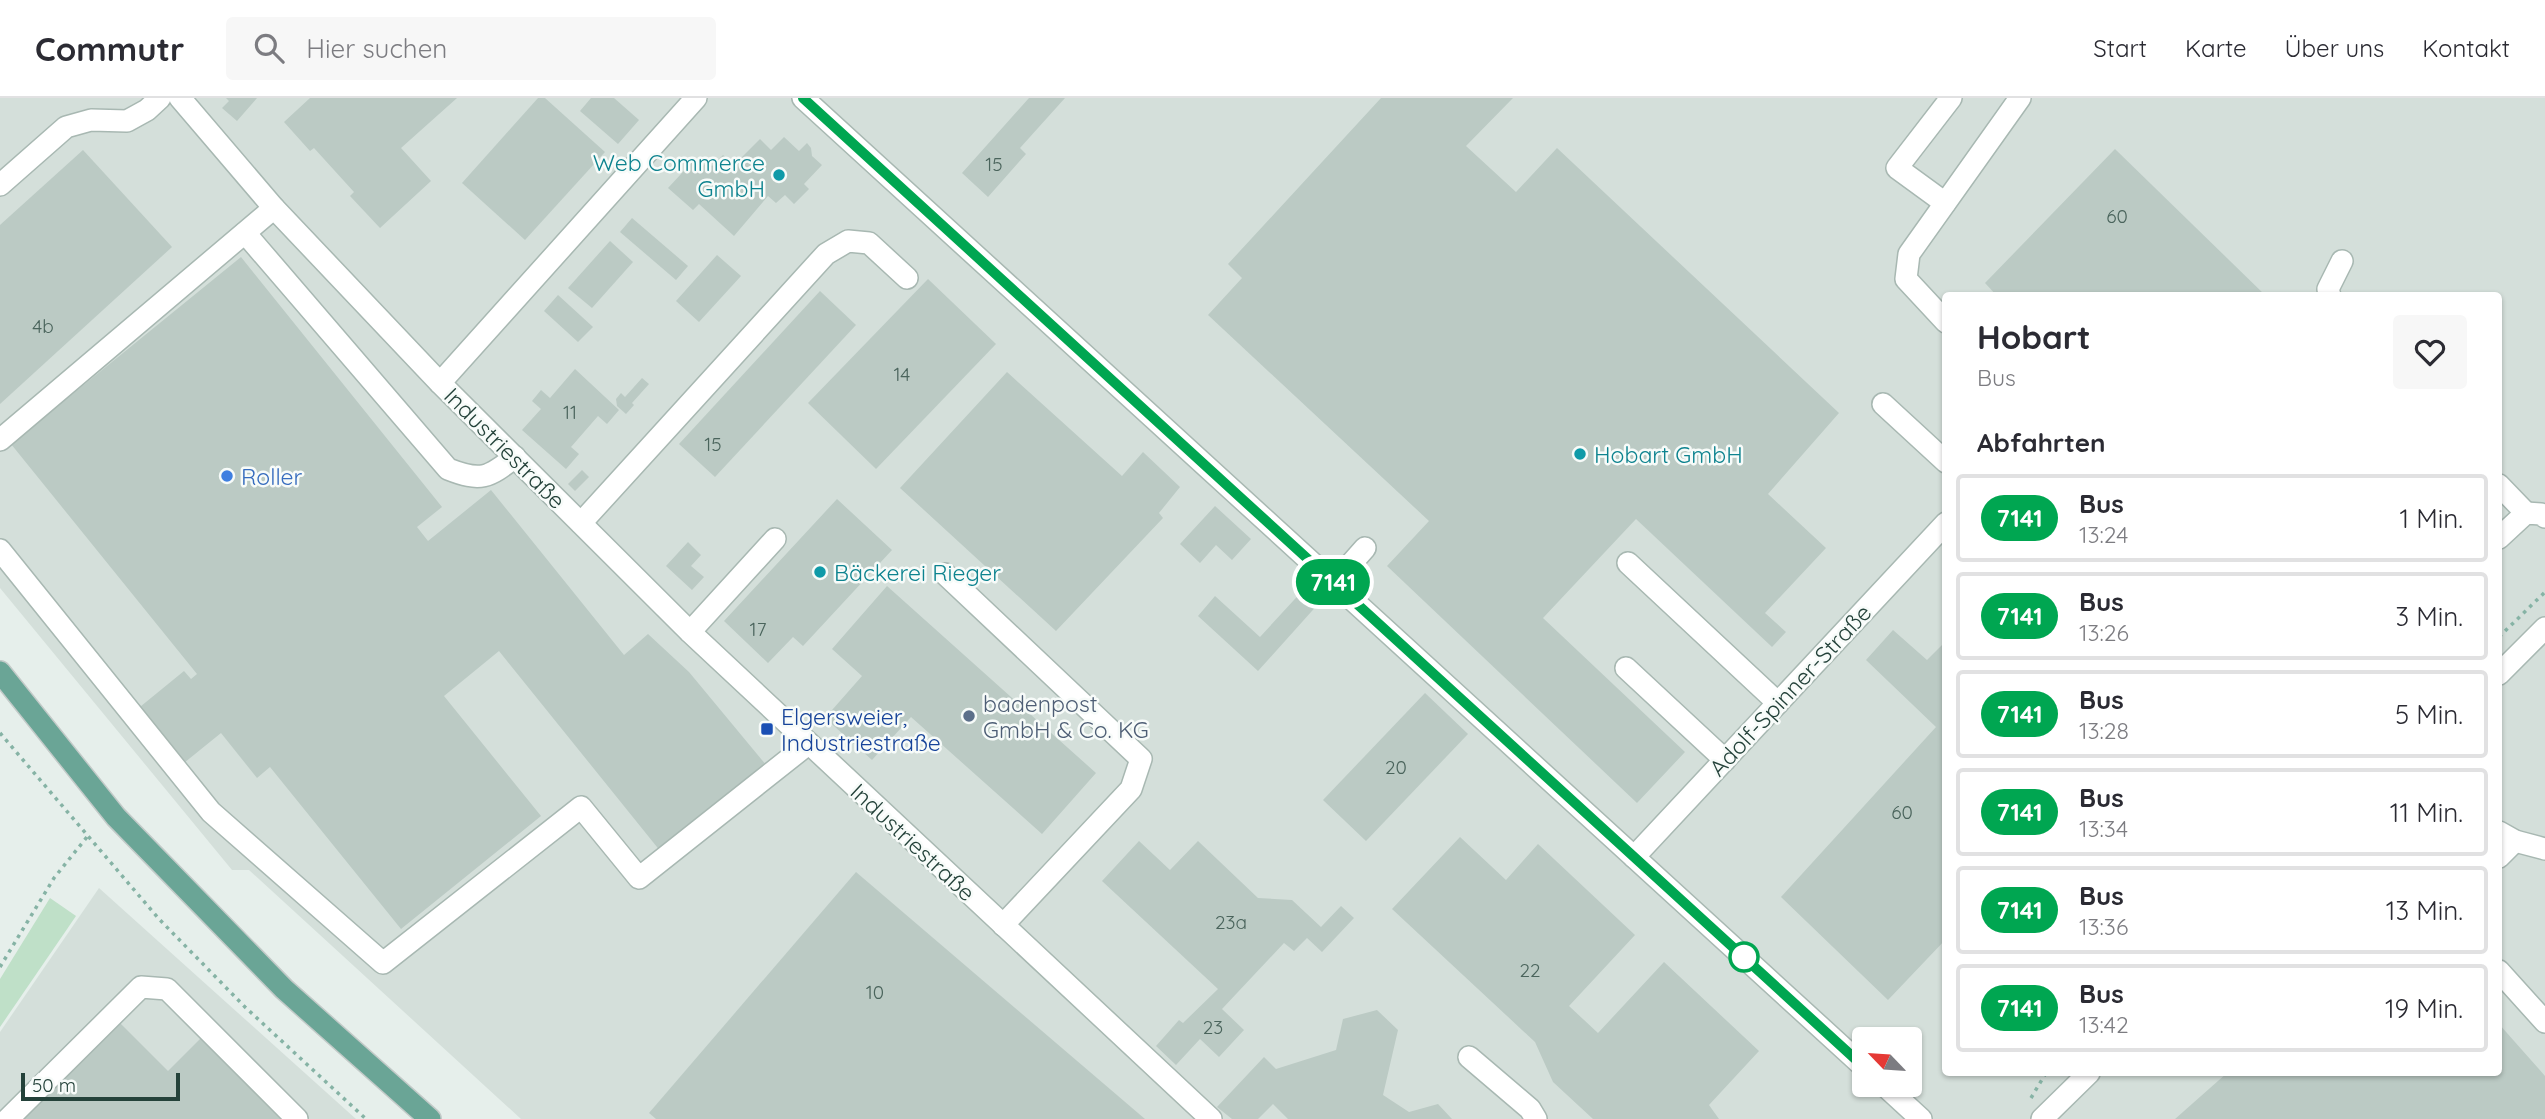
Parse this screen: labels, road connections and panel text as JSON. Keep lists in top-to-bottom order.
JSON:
{
  "streets": {
    "street": ["Industriestraße", "Adolf-Spinner-Straße"]
  },
  "places": {
    "other": [
      "Web Commerce GmbH",
      "Hobart GmbH",
      "Roller",
      "Bäckerei Rieger",
      "badenpost GmbH & Co. KG"
    ],
    "transit": ["Elgersweier, Industriestraße"]
  },
  "lines": ["bus line 7141"],
  "house_numbers": [
    "15",
    "60",
    "4b",
    "14",
    "11",
    "15",
    "17",
    "20",
    "60",
    "23a",
    "22",
    "10",
    "23"
  ],
  "scale_bar": "50 m",
  "north": "top left",
  "page": {
    "header": "Commutr",
    "search": "Hier suchen",
    "nav": [
      "Start",
      "Karte",
      "Über uns",
      "Kontakt"
    ],
    "on_map": "7141",
    "heading": [
      ["Hobart", "Bus"],
      "Abfahrten"
    ],
    "list": [
      {
        "mark": "7141",
        "name": "Bus",
        "note": "13:24",
        "value": "1 Min."
      },
      {
        "mark": "7141",
        "name": "Bus",
        "note": "13:26",
        "value": "3 Min."
      },
      {
        "mark": "7141",
        "name": "Bus",
        "note": "13:28",
        "value": "5 Min."
      },
      {
        "mark": "7141",
        "name": "Bus",
        "note": "13:34",
        "value": "11 Min."
      },
      {
        "mark": "7141",
        "name": "Bus",
        "note": "13:36",
        "value": "13 Min."
      },
      {
        "mark": "7141",
        "name": "Bus",
        "note": "13:42",
        "value": "19 Min."
      }
    ],
    "scale": "50 m"
  }
}
